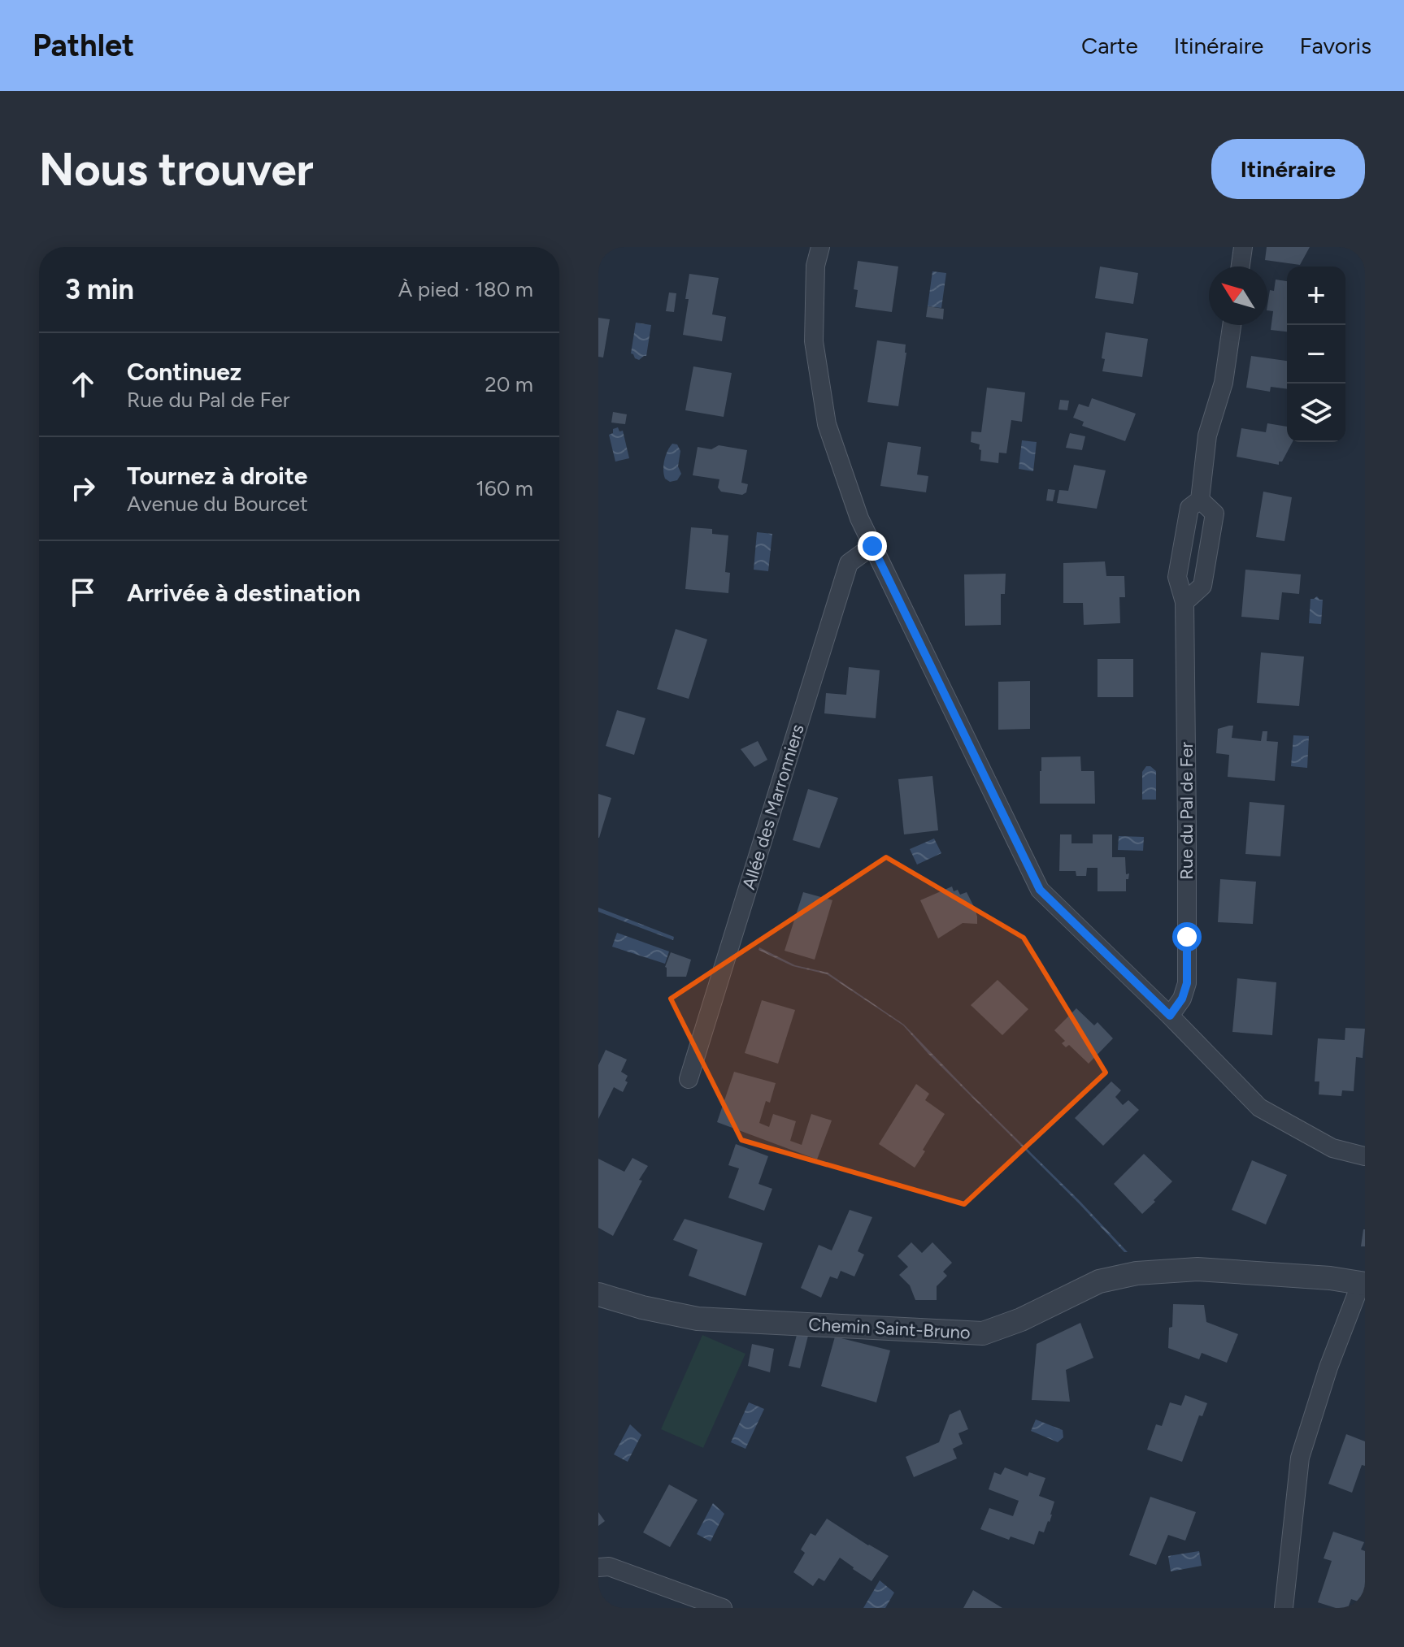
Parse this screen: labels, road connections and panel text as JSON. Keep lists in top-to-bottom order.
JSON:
{
  "streets": {
    "street": ["Allée des Marronniers", "Rue du Pal de Fer", "Chemin Saint-Bruno"]
  },
  "north": "top left",
  "page": {
    "header": "Pathlet",
    "nav": ["Carte", "Itinéraire", "Favoris"],
    "buttons": "Itinéraire",
    "title": "Nous trouver",
    "heading": ["3 min", "À pied · 180 m"],
    "map_buttons": ["+", "−"],
    "list": [
      ["Continuez", "Rue du Pal de Fer", "20 m"],
      ["Tournez à droite", "Avenue du Bourcet", "160 m"],
      "Arrivée à destination"
    ]
  }
}
